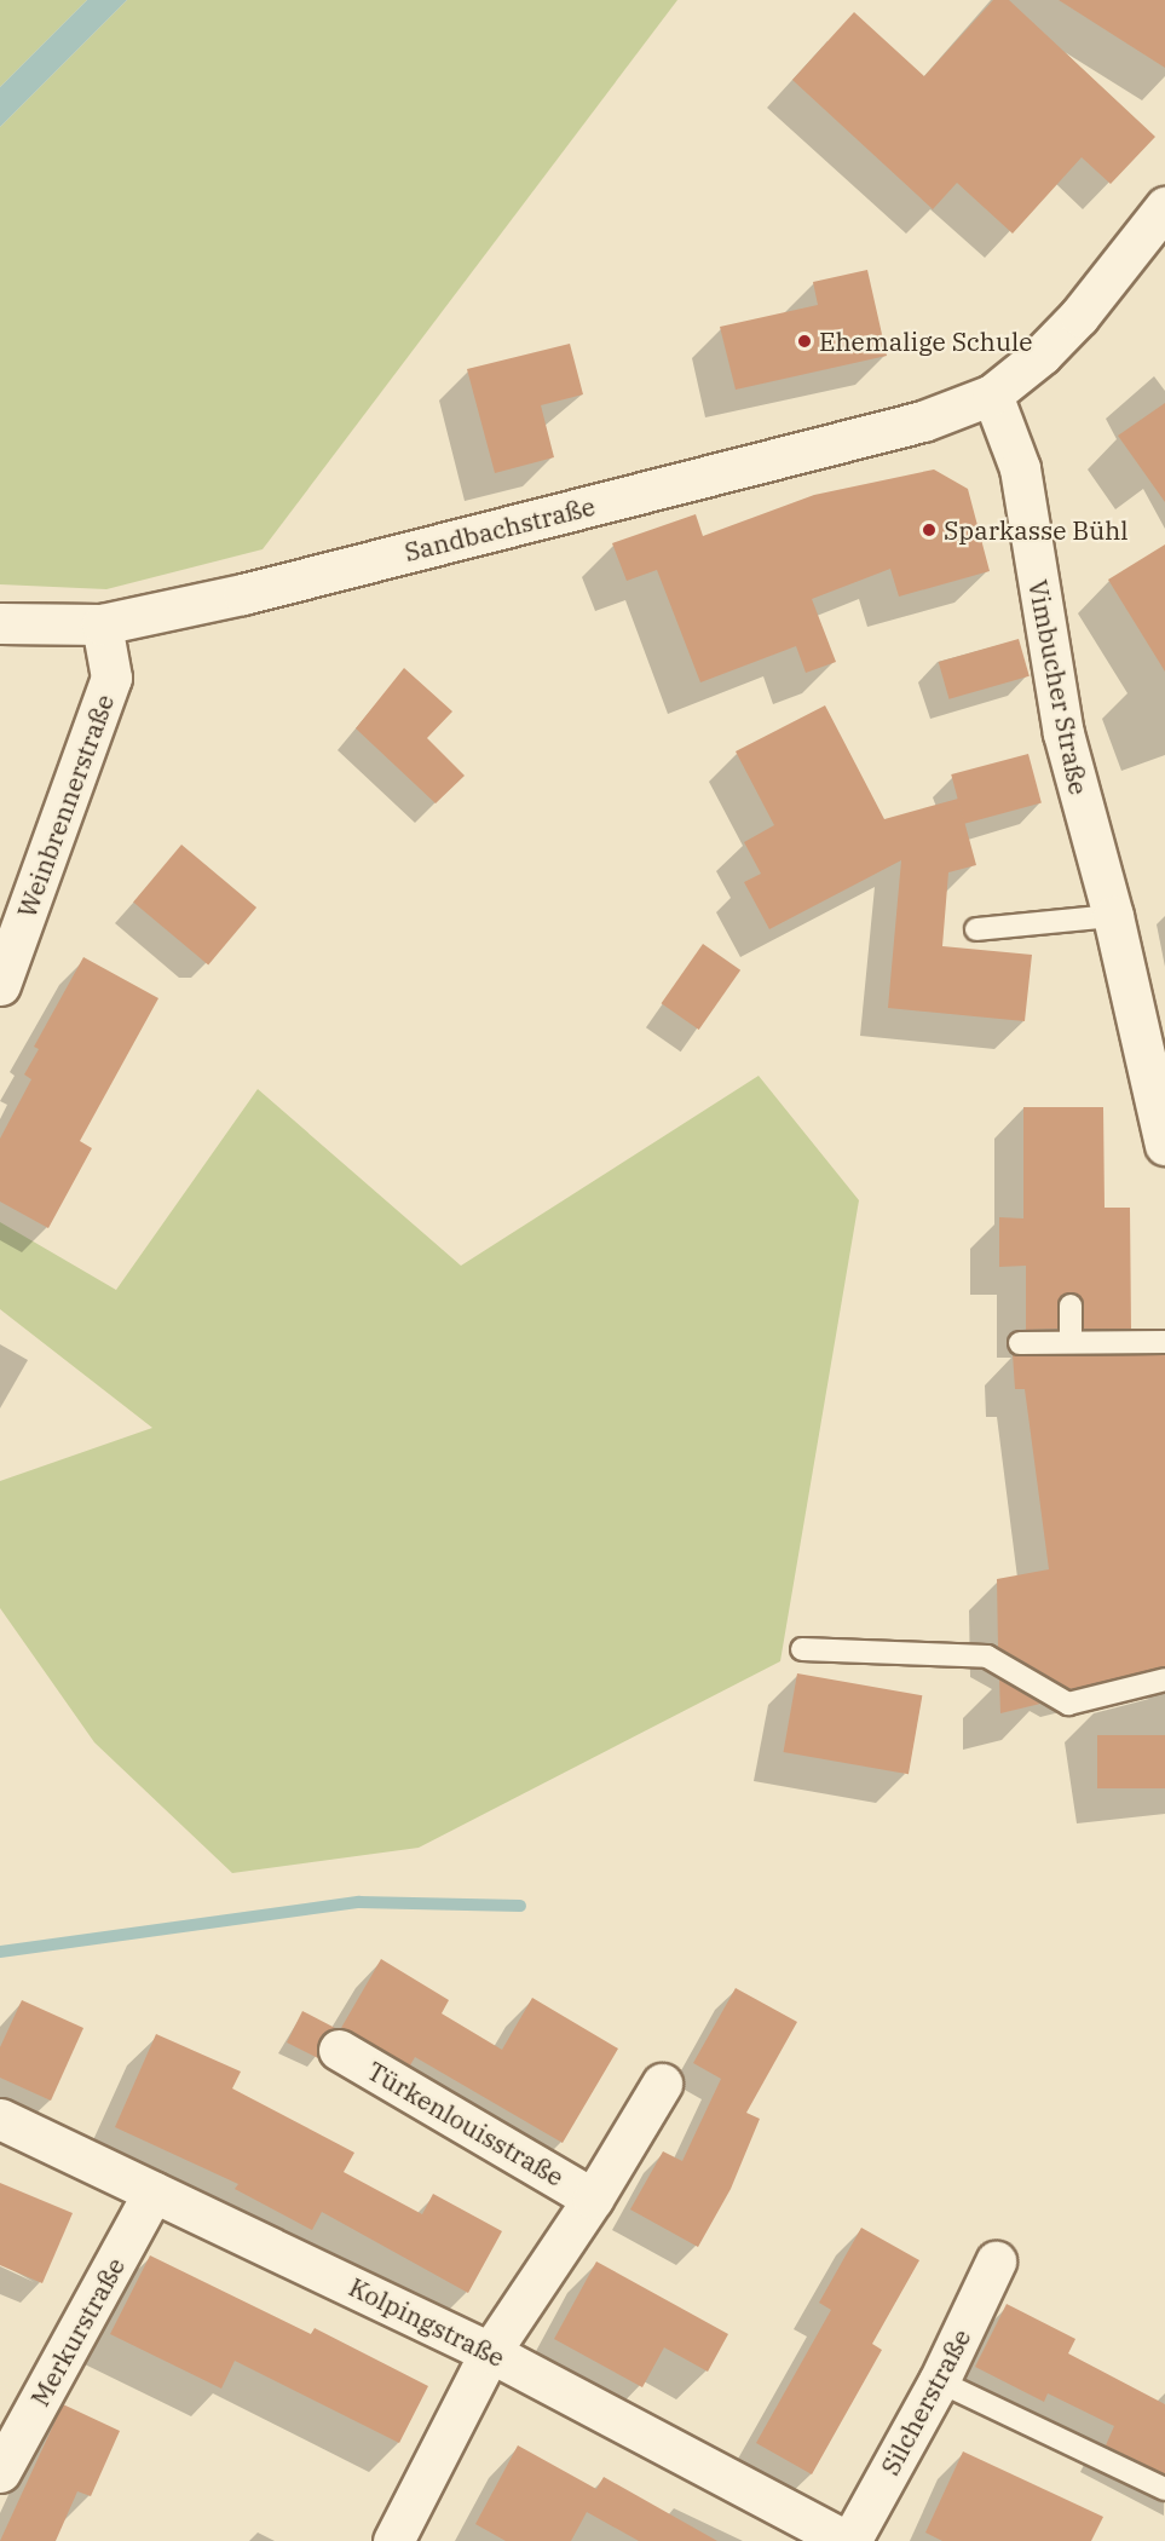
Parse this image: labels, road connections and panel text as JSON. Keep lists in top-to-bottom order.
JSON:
{
  "streets": {
    "street": [
      "Sandbachstraße",
      "Vimbucher Straße",
      "Weinbrennerstraße",
      "Türkenlouisstraße",
      "Kolpingstraße",
      "Merkurstraße",
      "Silcherstraße"
    ]
  },
  "crossings": [
    ["Sandbachstraße", "Vimbucher Straße"],
    ["Sandbachstraße", "Weinbrennerstraße"],
    ["Türkenlouisstraße", "Kolpingstraße"],
    ["Kolpingstraße", "Merkurstraße"],
    ["Kolpingstraße", "Silcherstraße"]
  ],
  "places": ["Ehemalige Schule", "Sparkasse Bühl"]
}
